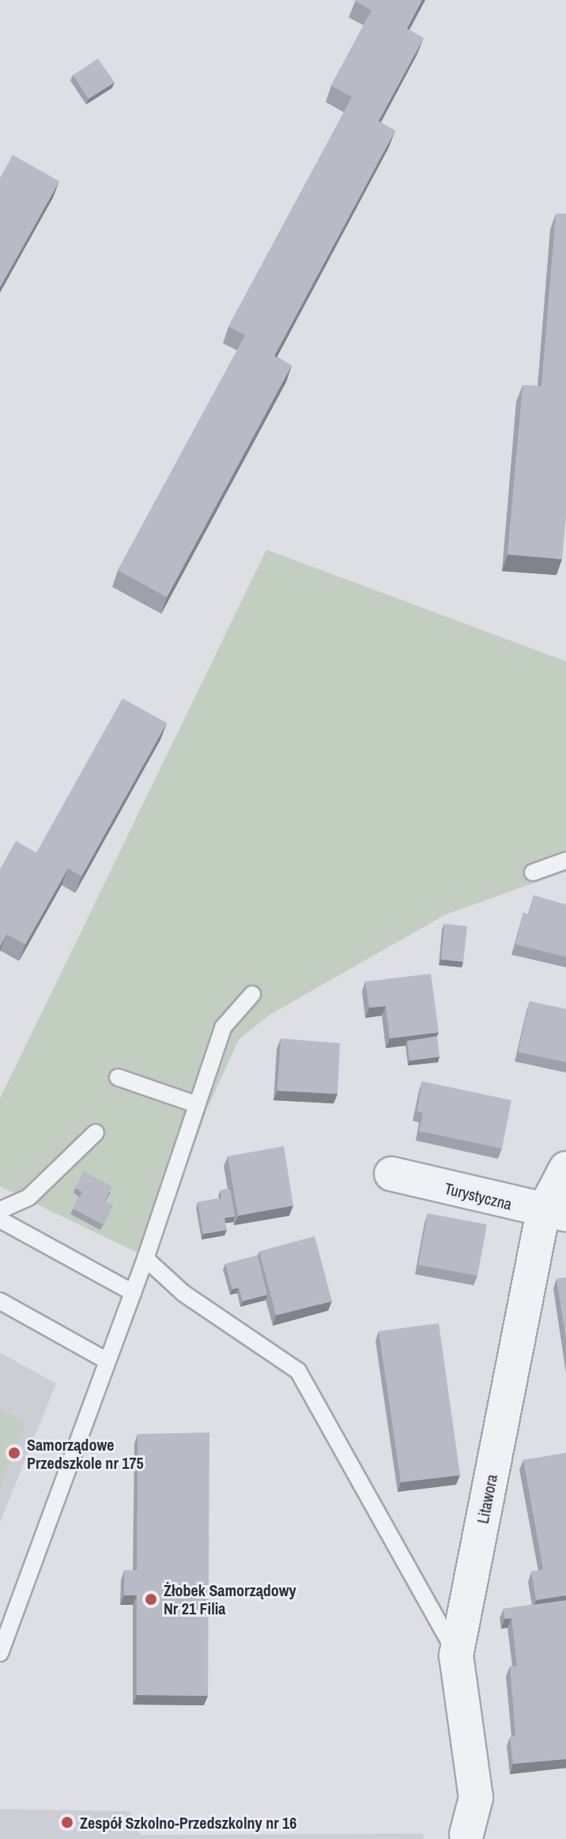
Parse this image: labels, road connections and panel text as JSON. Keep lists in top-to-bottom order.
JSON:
{
  "streets": {
    "street": ["Turystyczna", "Litawora"]
  },
  "crossings": [
    ["Turystyczna", "Litawora"]
  ],
  "places": ["Samorządowe Przedszkole nr 175", "Żłobek Samorządowy Nr 21 Filia", "Zespół Szkolno-Przedszkolny nr 16"]
}
